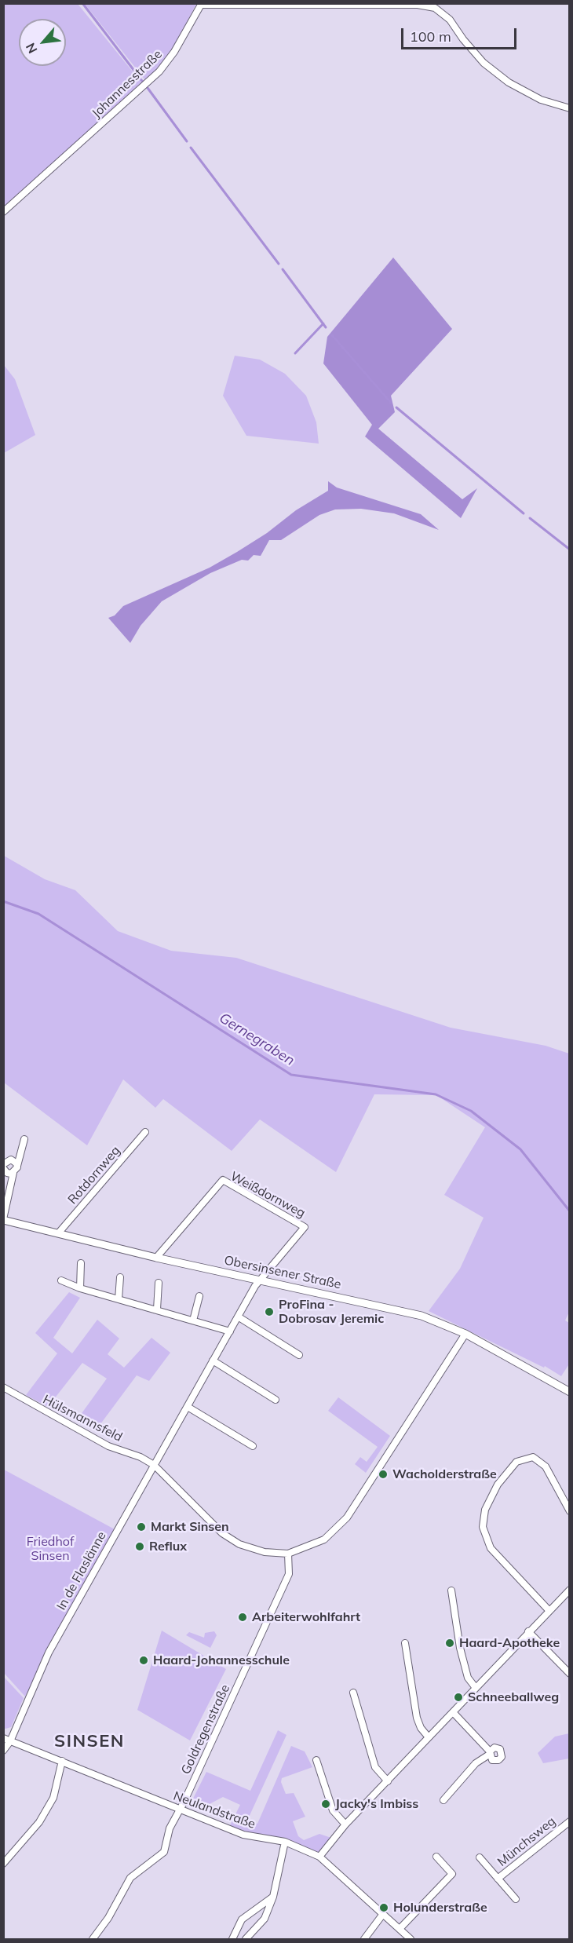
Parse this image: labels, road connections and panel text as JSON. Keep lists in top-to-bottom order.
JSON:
{
  "streets": {
    "street": [
      "Johannesstraße",
      "Rotdornweg",
      "Weißdornweg",
      "Obersinsener Straße",
      "Hülsmannsfeld",
      "In de Flaslänne",
      "Goldregenstraße",
      "Neulandstraße",
      "Münchsweg"
    ]
  },
  "crossings": [
    ["Rotdornweg", "Obersinsener Straße"],
    ["Weißdornweg", "Obersinsener Straße"],
    ["Weißdornweg", "In de Flaslänne"],
    ["Obersinsener Straße", "In de Flaslänne"],
    ["Hülsmannsfeld", "In de Flaslänne"],
    ["In de Flaslänne", "Neulandstraße"],
    ["Goldregenstraße", "Neulandstraße"]
  ],
  "districts": ["SINSEN"],
  "water": ["Gernegraben"],
  "parks": ["Friedhof Sinsen"],
  "places": [
    "ProFina - Dobrosav Jeremic",
    "Wacholderstraße",
    "Markt Sinsen",
    "Reflux",
    "Arbeiterwohlfahrt",
    "Haard-Apotheke",
    "Haard-Johannesschule",
    "Schneeballweg",
    "Jacky's Imbiss",
    "Holunderstraße"
  ],
  "scale_bar": "100 m",
  "north": "bottom left"
}
